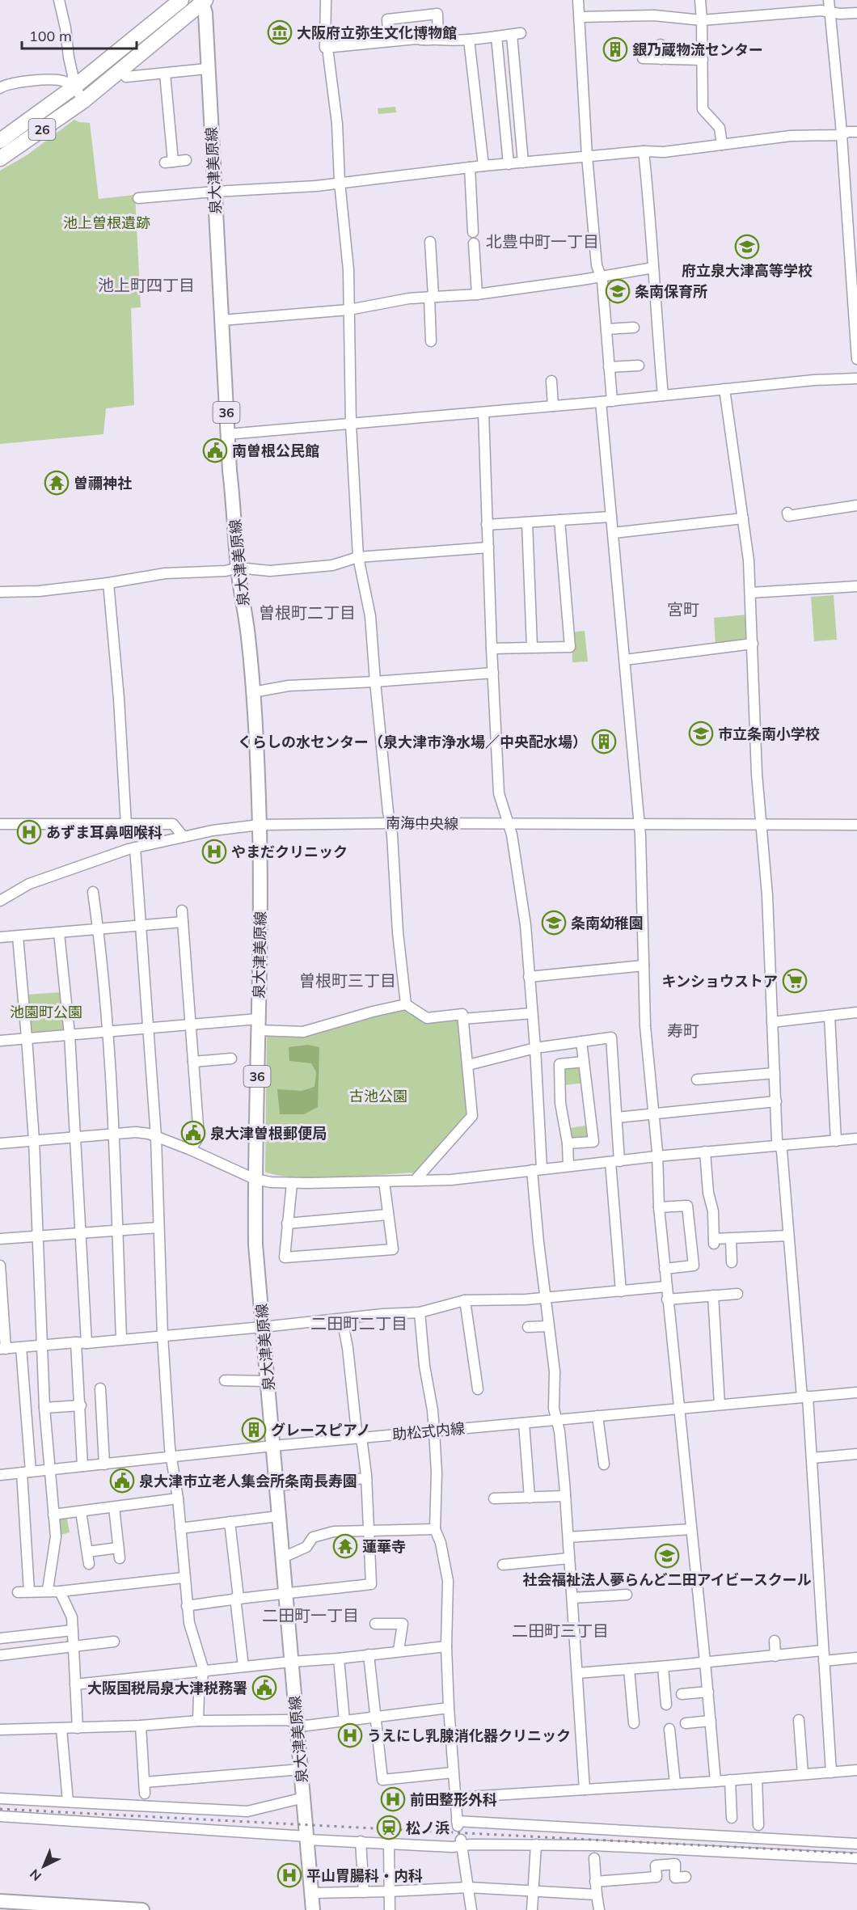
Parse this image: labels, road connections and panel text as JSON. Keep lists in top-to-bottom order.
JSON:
{
  "streets": {
    "highway": ["26"],
    "main road": ["泉大津美原線", "36"],
    "street": ["南海中央線", "助松式内線"]
  },
  "crossings": [
    ["26", "泉大津美原線"],
    ["泉大津美原線", "南海中央線"],
    ["泉大津美原線", "助松式内線"]
  ],
  "districts": [
    "北豊中町一丁目",
    "池上町四丁目",
    "宮町",
    "曽根町二丁目",
    "曽根町三丁目",
    "寿町",
    "二田町二丁目",
    "二田町一丁目",
    "二田町三丁目"
  ],
  "parks": ["池上曽根遺跡", "池園町公園", "古池公園"],
  "places": {
    "museum": ["大阪府立弥生文化博物館"],
    "building": ["銀乃蔵物流センター", "くらしの水センター（泉大津市浄水場／中央配水場）", "グレースピアノ"],
    "school or university": [
      "府立泉大津高等学校",
      "条南保育所",
      "市立条南小学校",
      "条南幼稚園",
      "社会福祉法人夢らんど二田アイビースクール"
    ],
    "public building": [
      "南曽根公民館",
      "泉大津曽根郵便局",
      "泉大津市立老人集会所条南長寿園",
      "大阪国税局泉大津税務署"
    ],
    "temple": ["曽禰神社", "蓮華寺"],
    "hospital": [
      "あずま耳鼻咽喉科",
      "やまだクリニック",
      "うえにし乳腺消化器クリニック",
      "前田整形外科",
      "平山胃腸科・内科"
    ],
    "supermarket": ["キンショウストア"],
    "station": ["松ノ浜"]
  },
  "scale_bar": "100 m",
  "north": "bottom left"
}
